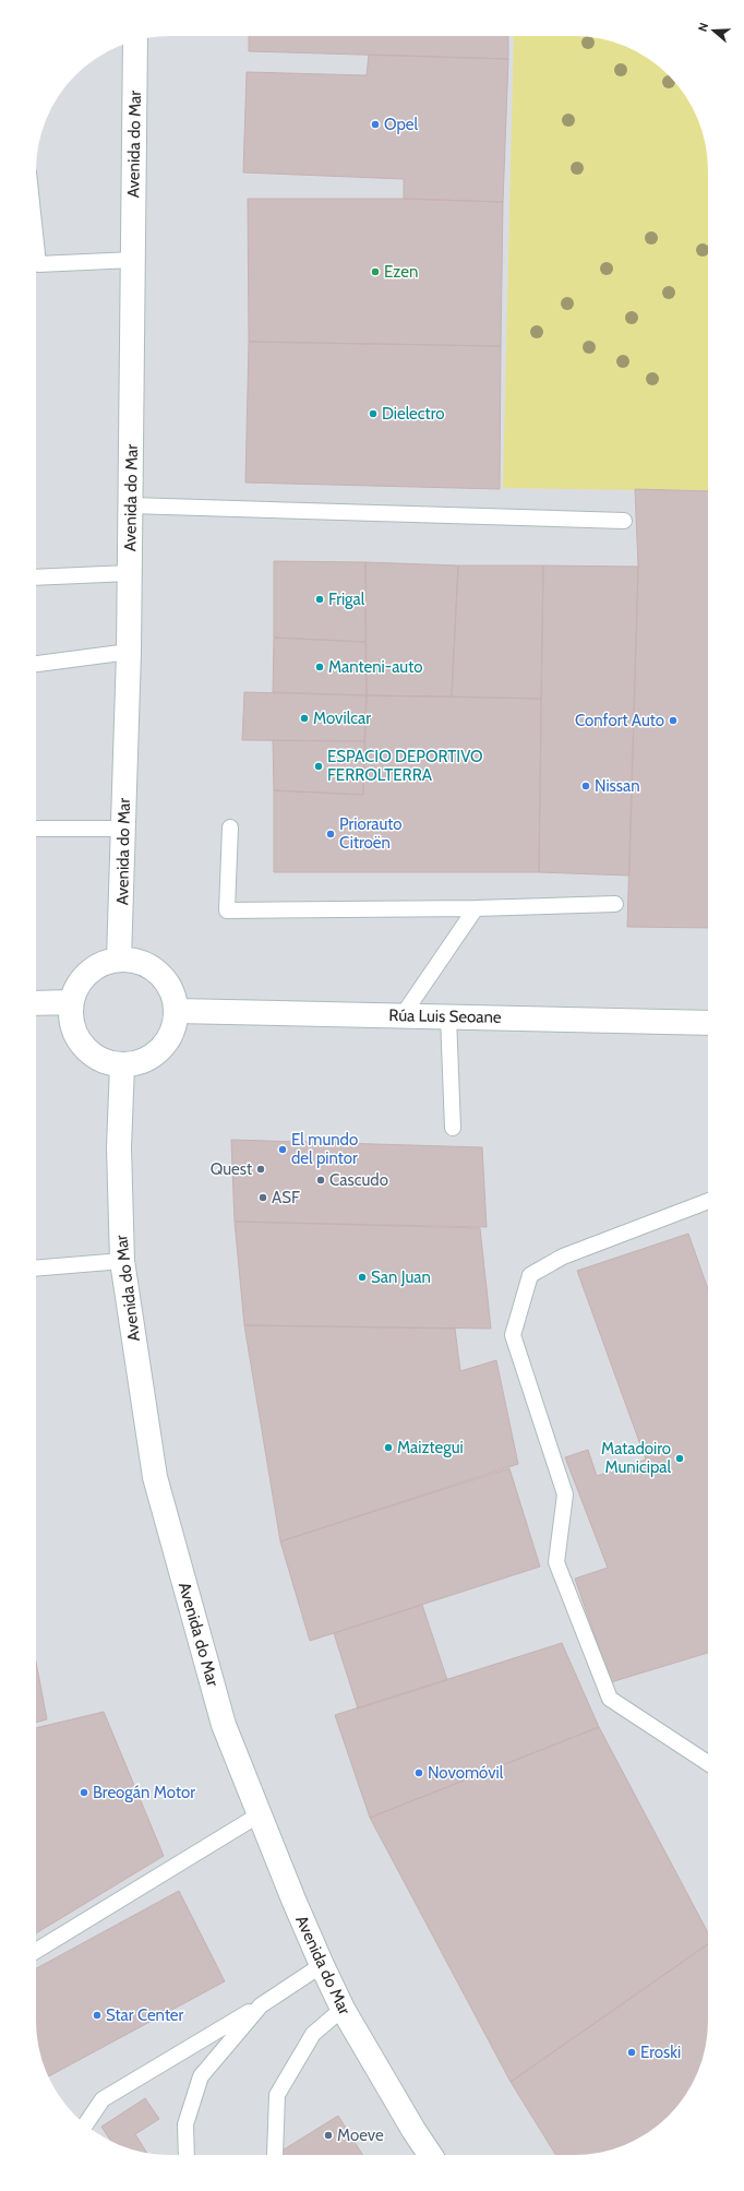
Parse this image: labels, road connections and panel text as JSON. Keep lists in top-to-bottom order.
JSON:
{
  "streets": {
    "street": ["Avenida do Mar", "Rúa Luis Seoane"]
  },
  "crossings": [
    ["Avenida do Mar", "Rúa Luis Seoane"]
  ],
  "places": [
    "Opel",
    "Ezen",
    "Dielectro",
    "Frigal",
    "Manteni-auto",
    "Movilcar",
    "Confort Auto",
    "ESPACIO DEPORTIVO FERROLTERRA",
    "Nissan",
    "Priorauto Citroën",
    "El mundo del pintor",
    "Quest",
    "Cascudo",
    "ASF",
    "San Juan",
    "Maiztegui",
    "Matadoiro Municipal",
    "Novomóvil",
    "Breogán Motor",
    "Star Center",
    "Eroski",
    "Moeve"
  ],
  "north": "left"
}
